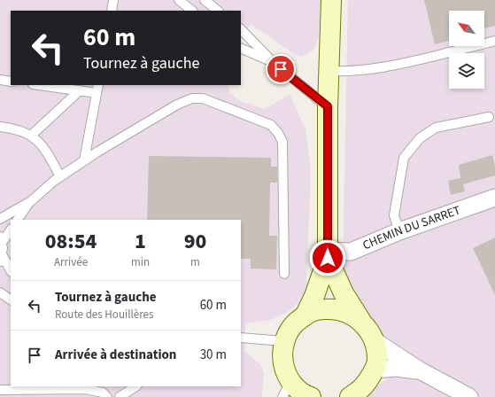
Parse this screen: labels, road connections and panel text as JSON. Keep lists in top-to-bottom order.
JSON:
{
  "streets": {
    "street": ["CHEMIN DU SARRET"]
  },
  "north": "top left",
  "page": {
    "turn": ["60 m", "Tournez à gauche"],
    "eta": [
      "08:54",
      "Arrivée",
      "1",
      "min",
      "90",
      "m"
    ],
    "list": [
      {
        "name": "Tournez à gauche",
        "note": "Route des Houillères",
        "value": "60 m"
      },
      {
        "name": "Arrivée à destination",
        "value": "30 m"
      }
    ]
  }
}
